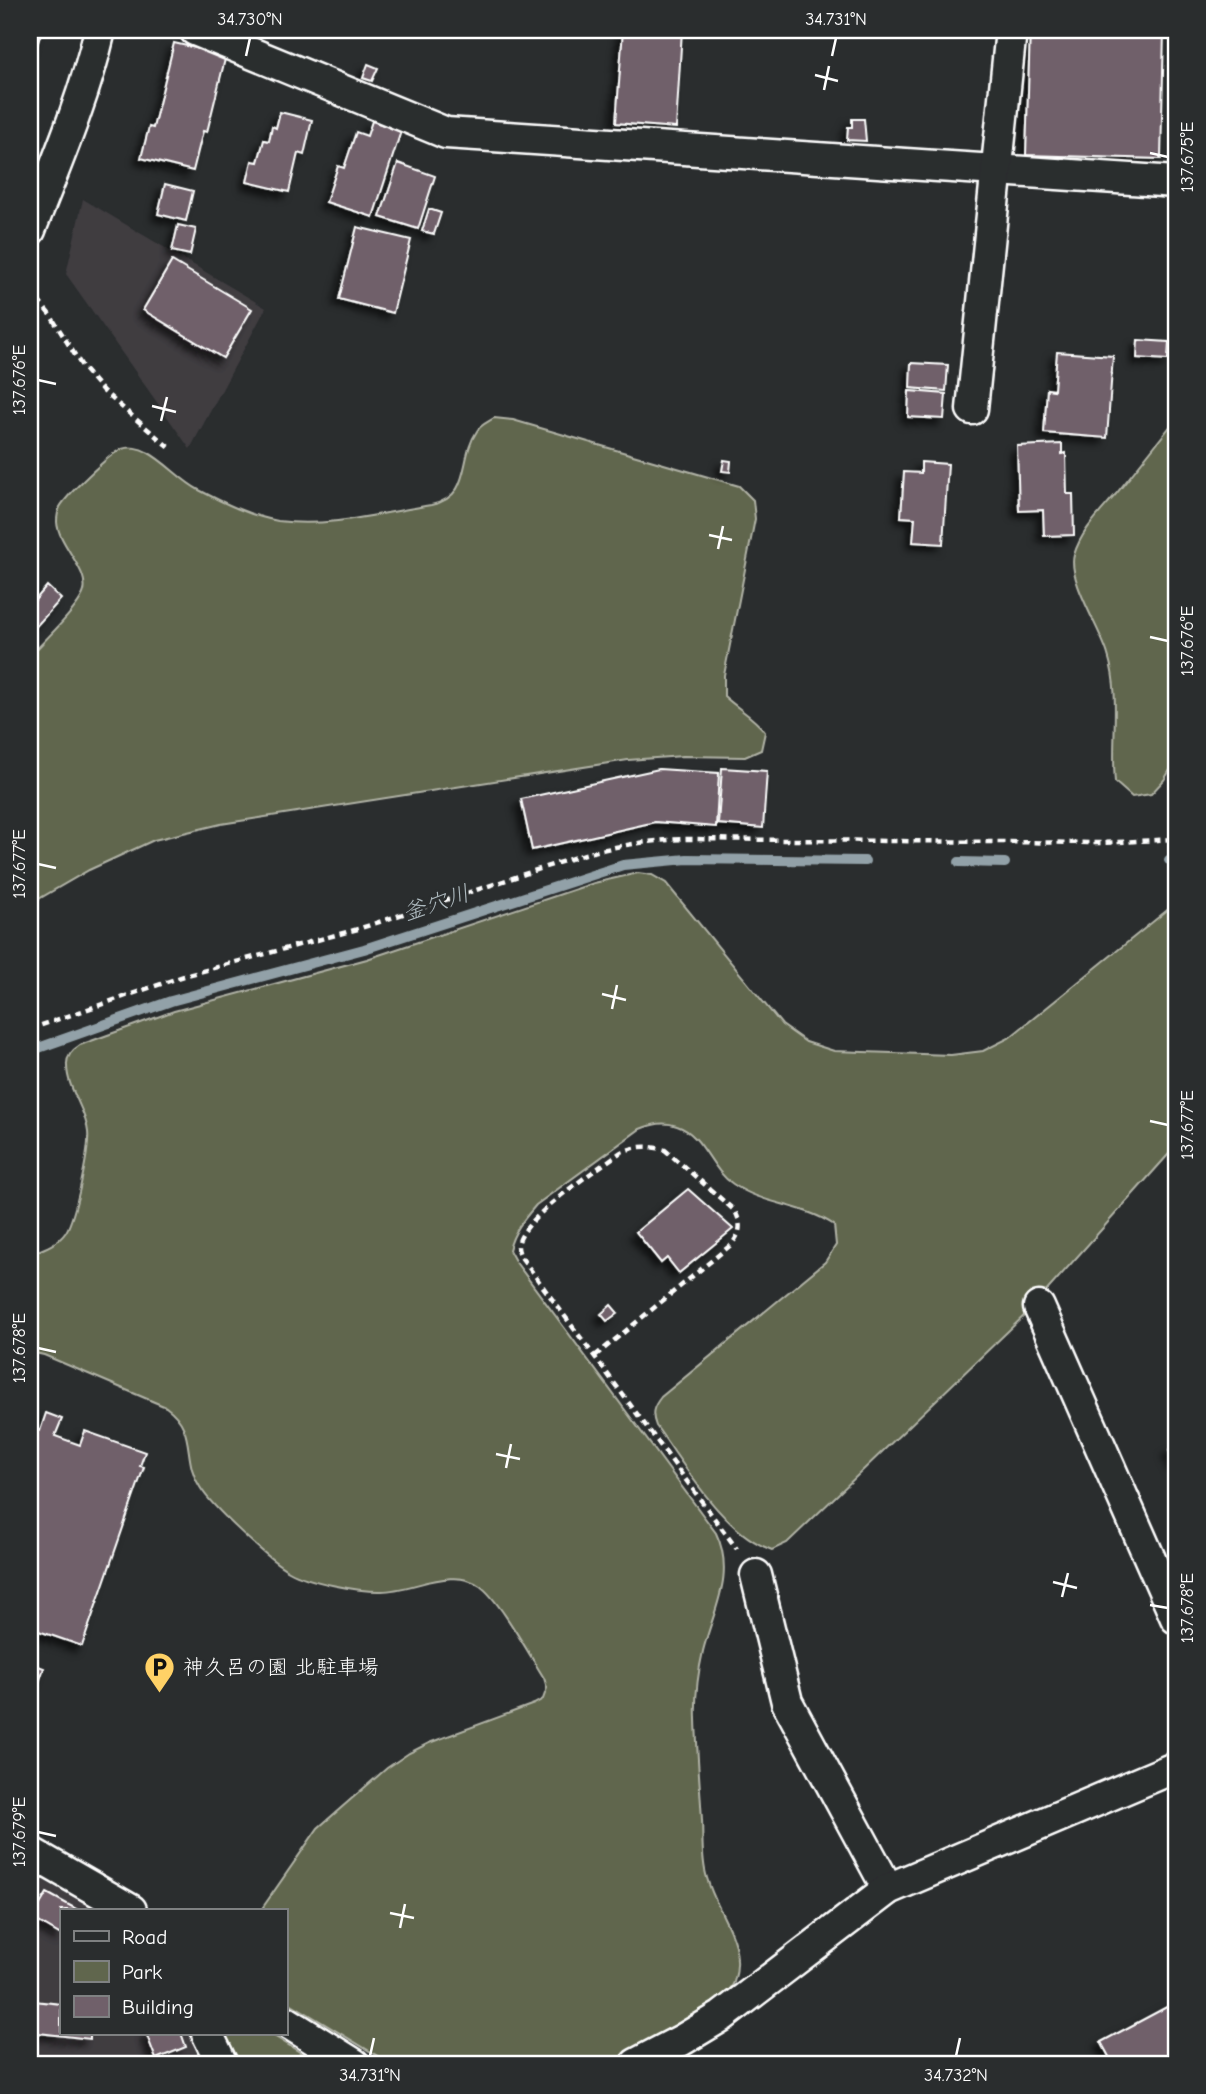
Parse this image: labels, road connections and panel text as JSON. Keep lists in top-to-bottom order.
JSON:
{
  "water": ["釜穴川"],
  "places": {
    "parking": ["神久呂の園 北駐車場"]
  },
  "legend": ["Road", "Park", "Building"],
  "coordinates": [
    "34.730°N",
    "34.731°N",
    "137.675°E",
    "137.676°E",
    "137.677°E",
    "137.678°E",
    "137.679°E",
    "34.732°N"
  ]
}
